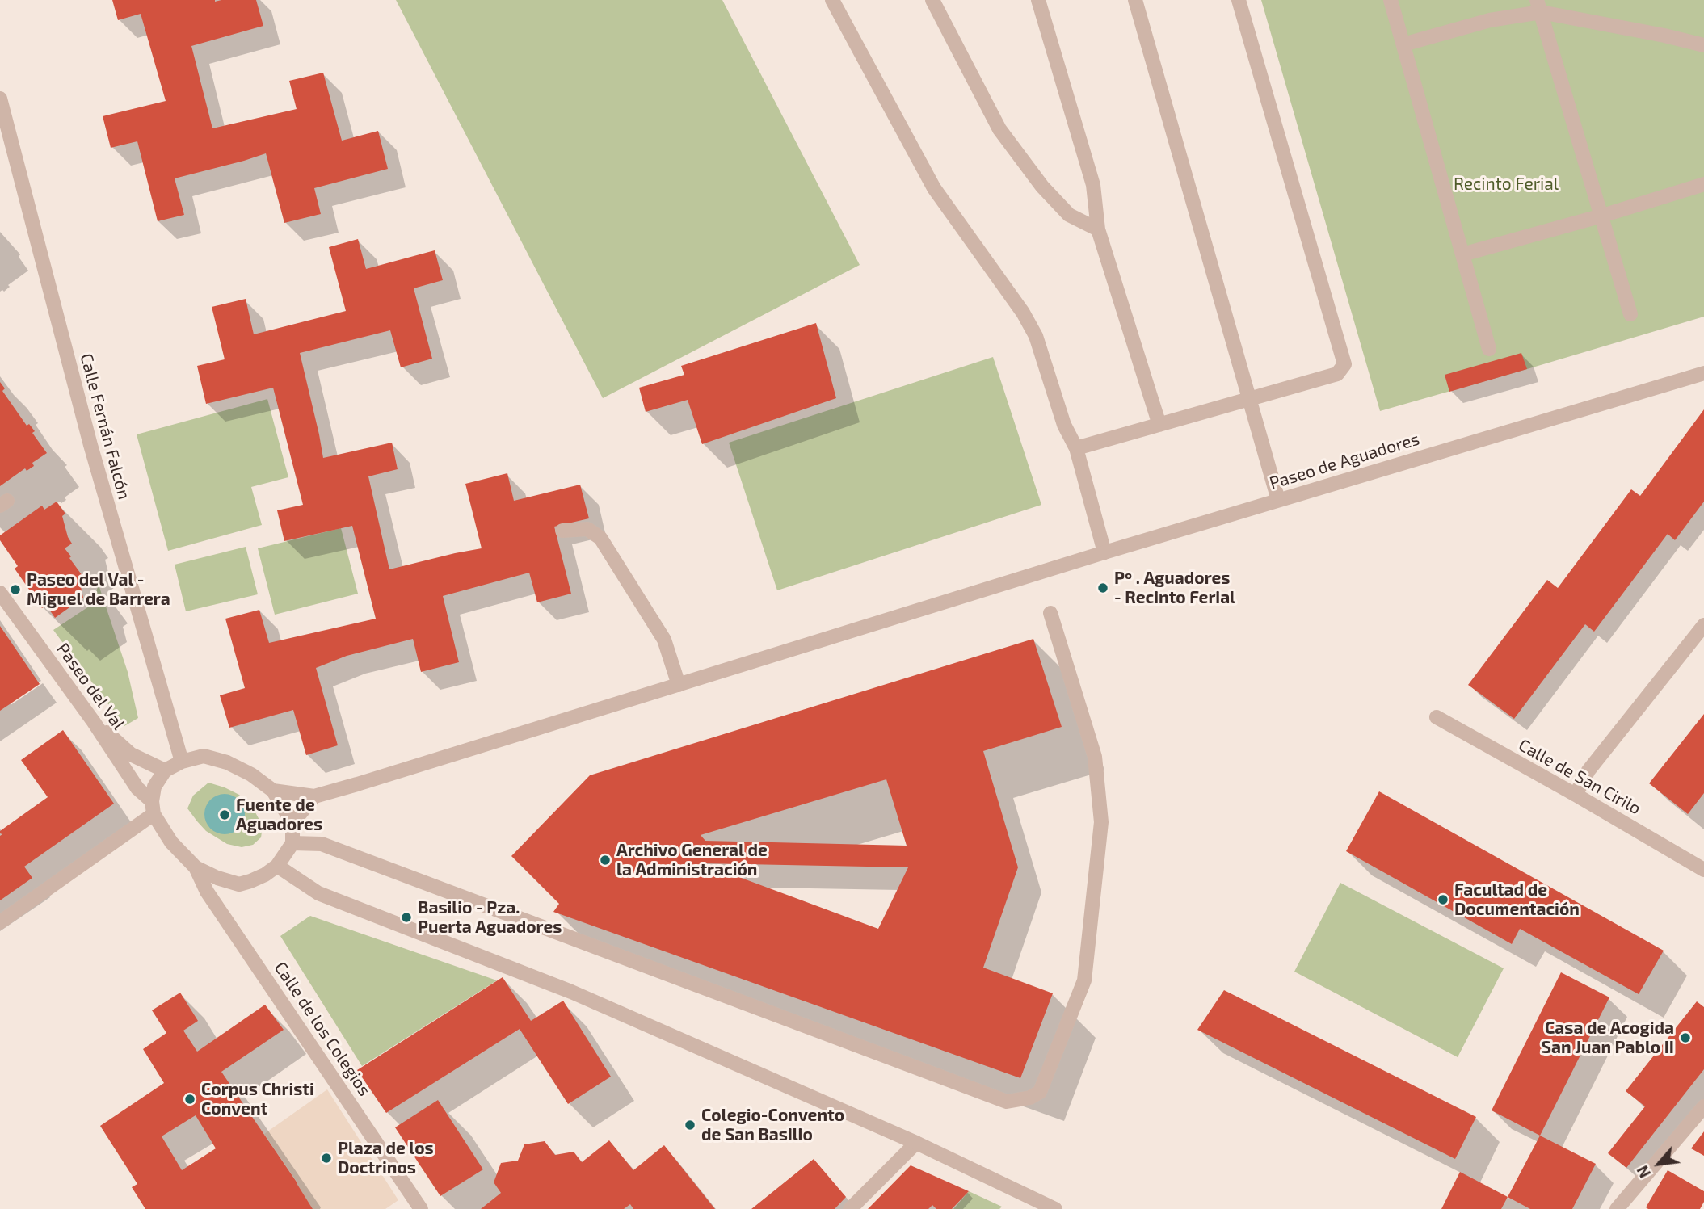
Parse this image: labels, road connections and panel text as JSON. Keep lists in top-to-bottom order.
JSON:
{
  "streets": {
    "street": [
      "Calle Fernán Falcón",
      "Paseo de Aguadores",
      "Paseo del Val",
      "Calle de San Cirilo",
      "Calle de los Colegios"
    ]
  },
  "crossings": [
    ["Calle Fernán Falcón", "Paseo del Val"],
    ["Calle Fernán Falcón", "Calle de los Colegios"],
    ["Paseo del Val", "Calle de los Colegios"]
  ],
  "parks": ["Recinto Ferial"],
  "places": [
    "Pº . Aguadores - Recinto Ferial",
    "Paseo del Val - Miguel de Barrera",
    "Fuente de Aguadores",
    "Archivo General de la Administración",
    "Facultad de Documentación",
    "Basilio - Pza. Puerta Aguadores",
    "Casa de Acogida San Juan Pablo II",
    "Corpus Christi Convent",
    "Colegio-Convento de San Basilio",
    "Plaza de los Doctrinos"
  ],
  "north": "bottom left"
}
